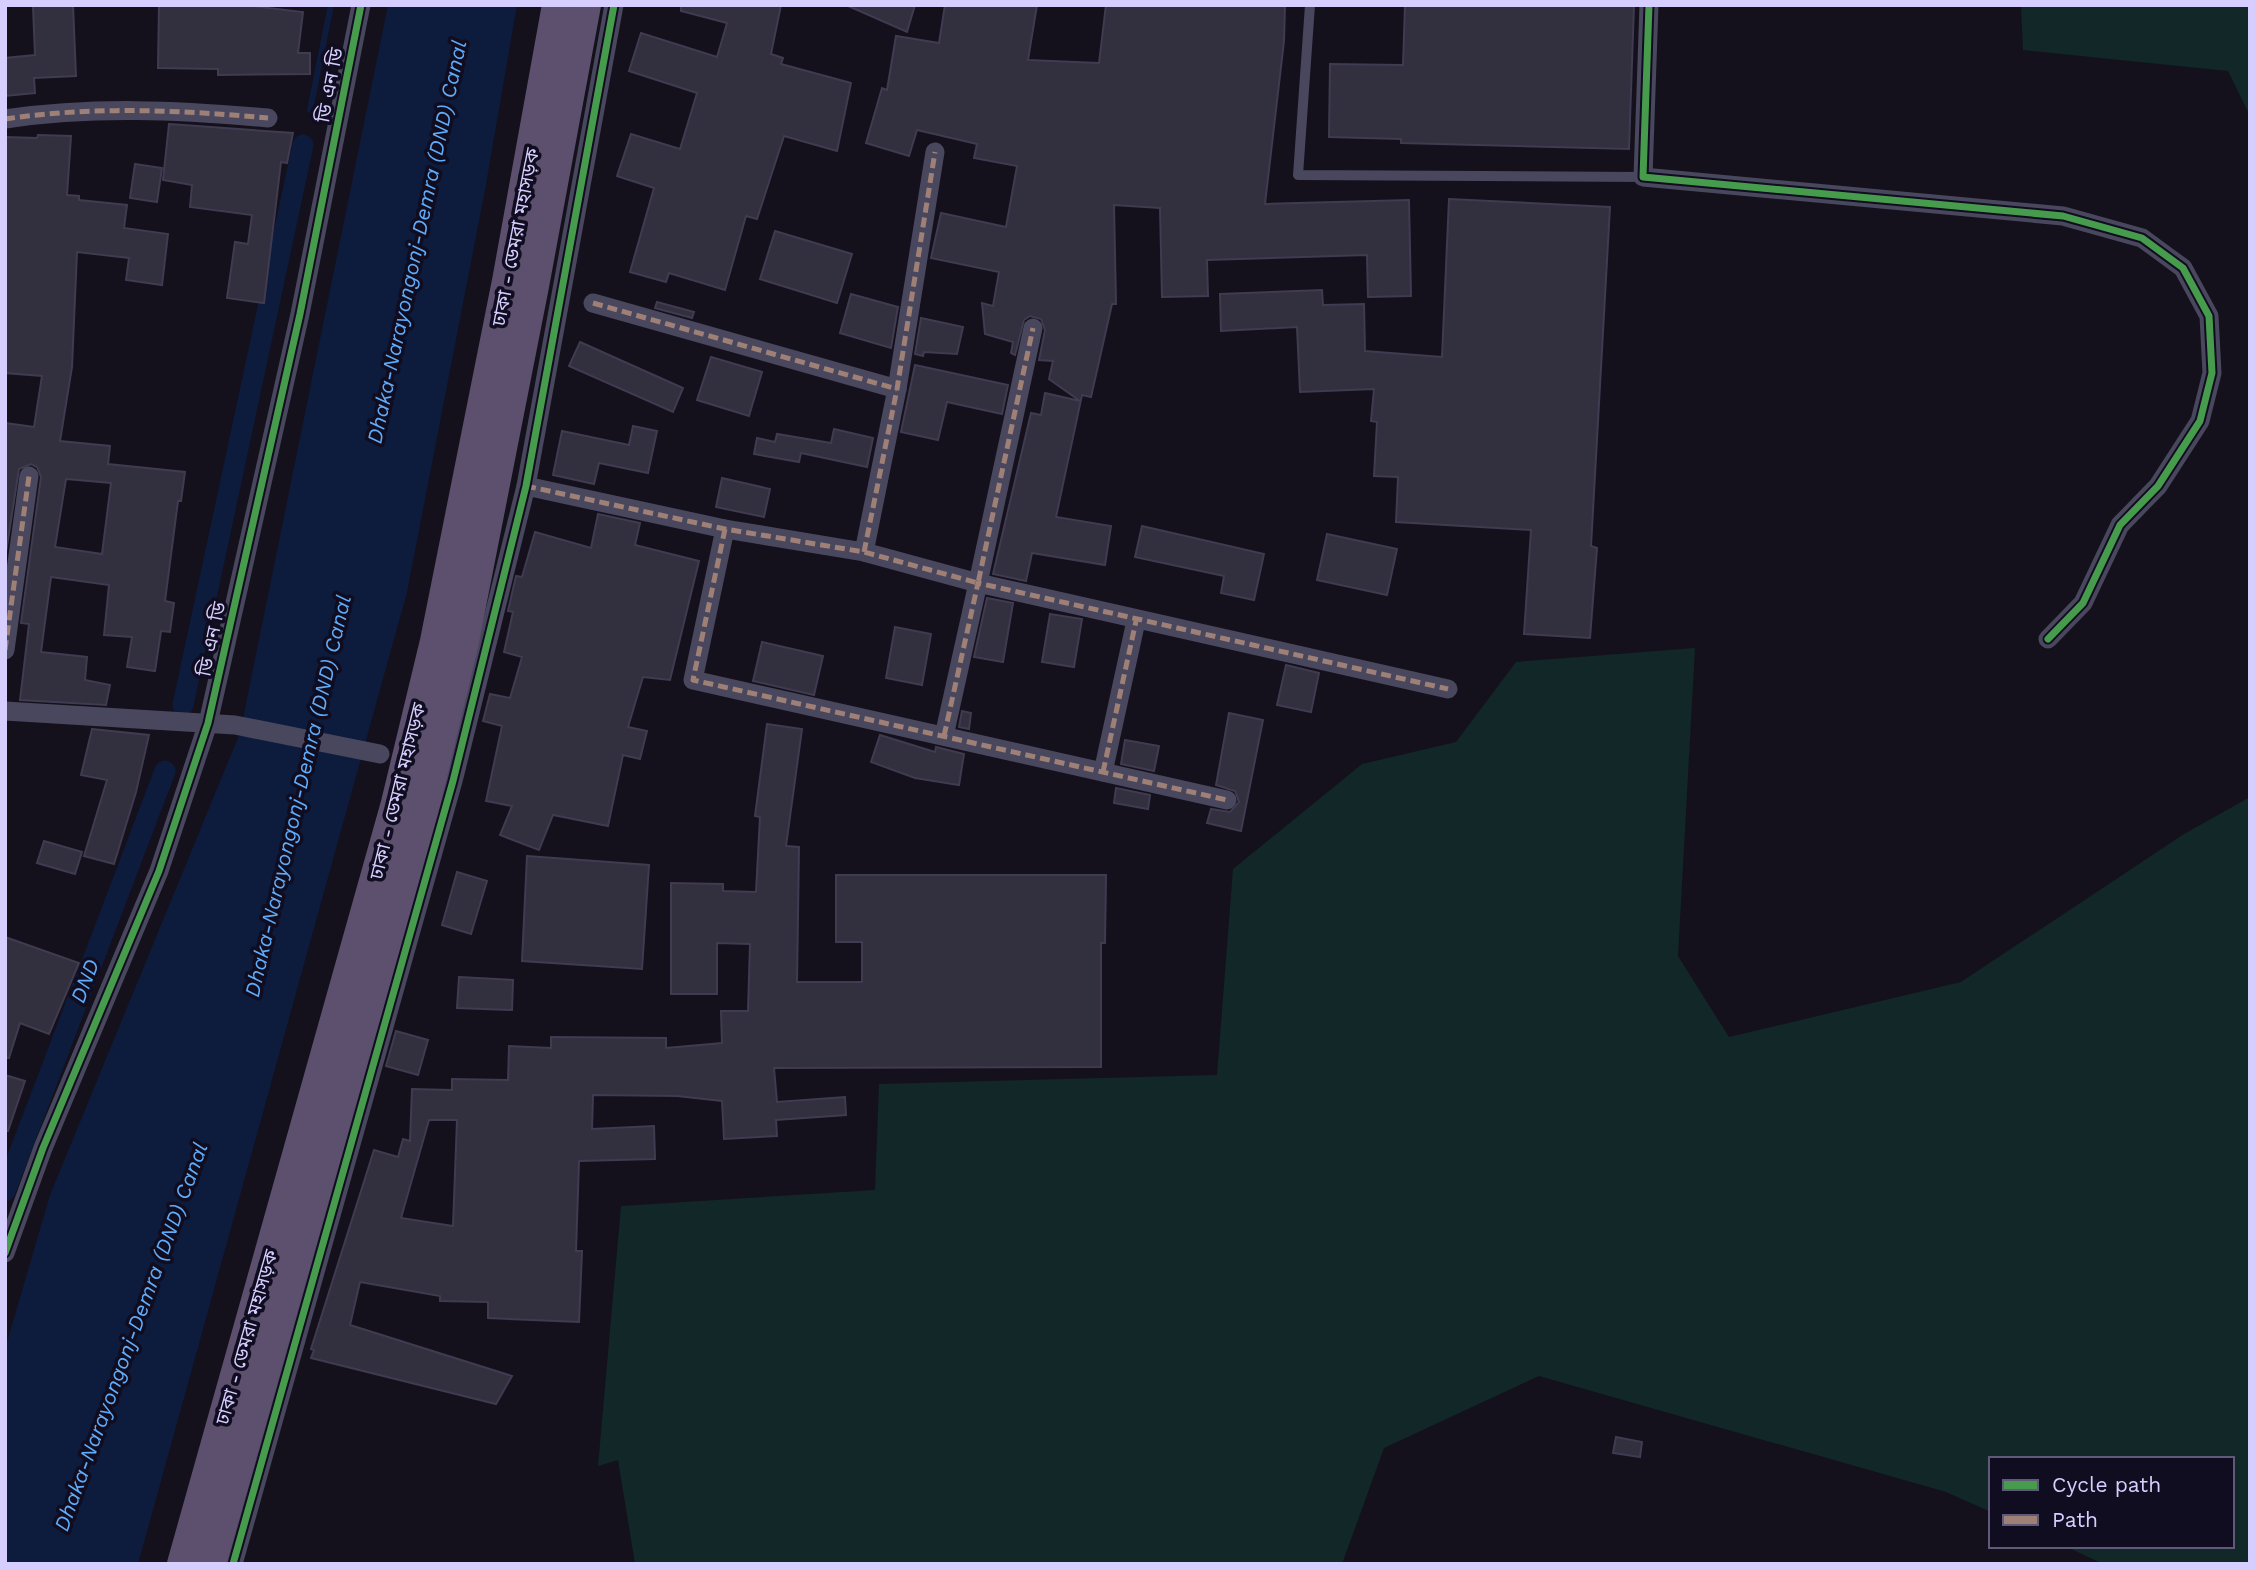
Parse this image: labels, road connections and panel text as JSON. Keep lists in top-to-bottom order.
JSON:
{
  "streets": {
    "main road": ["ঢাকা - ডেমরা মহাসড়ক"],
    "street": ["ডি এন ডি"]
  },
  "water": ["Dhaka-Narayongonj-Demra (DND) Canal", "DND"],
  "legend": ["Cycle path", "Path"]
}
